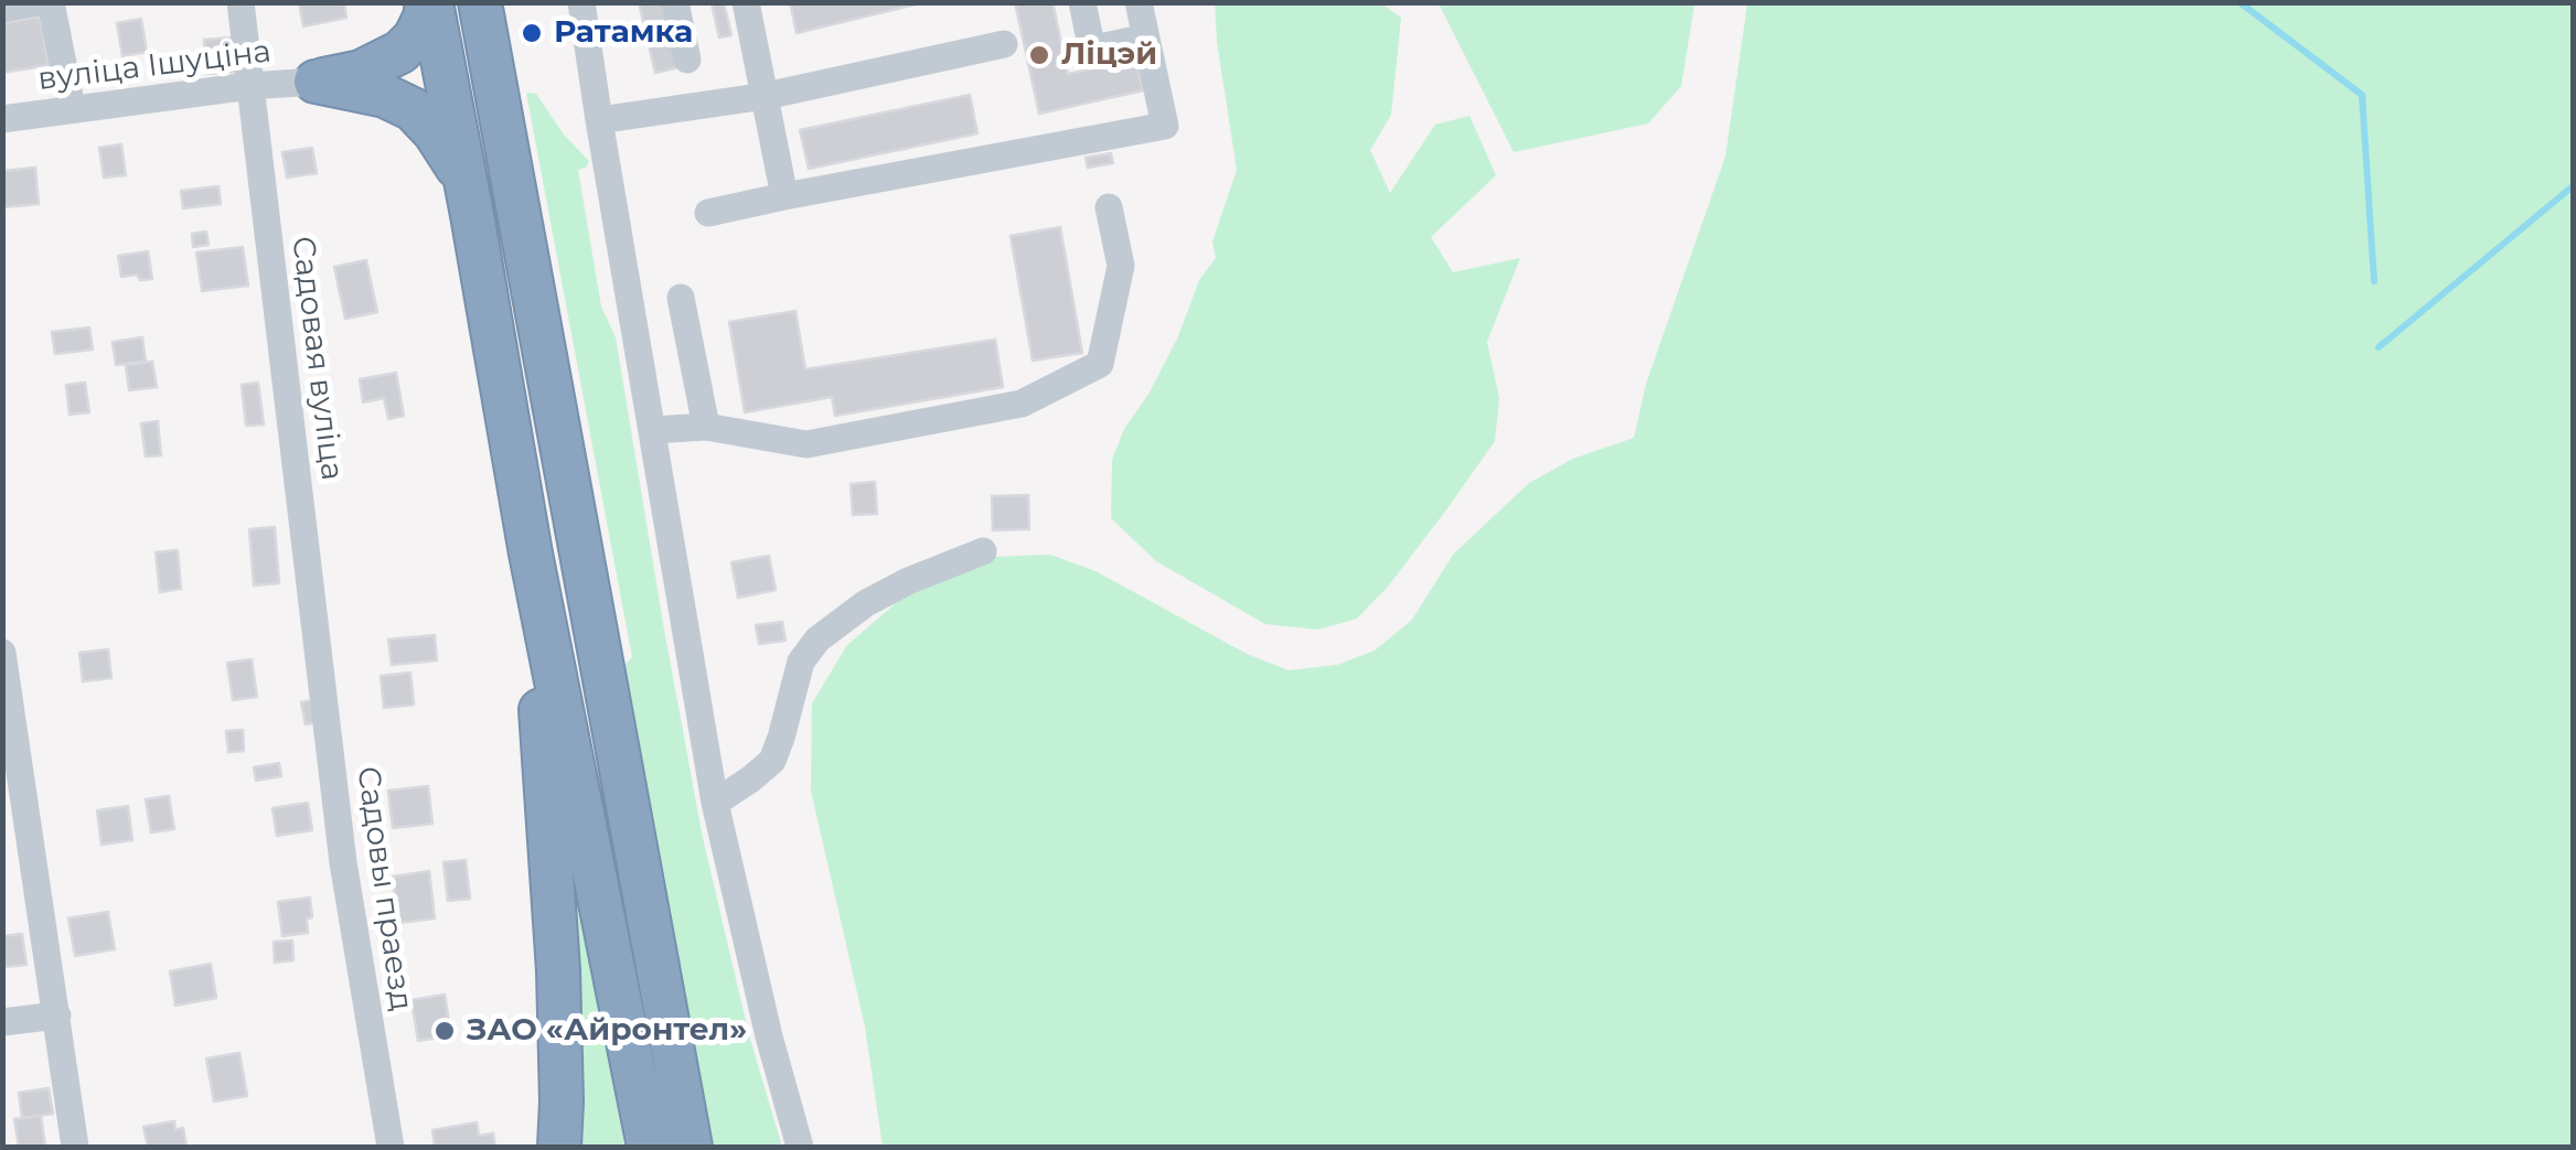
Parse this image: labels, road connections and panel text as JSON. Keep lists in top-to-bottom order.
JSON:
{
  "streets": {
    "street": ["вуліца Ішуціна", "Садовая вуліца", "Садовы праезд"]
  },
  "crossings": [
    ["вуліца Ішуціна", "Садовая вуліца"],
    ["Садовая вуліца", "Садовы праезд"]
  ],
  "places": ["Ратамка", "Ліцэй", "ЗАО «Айронтел»"]
}
